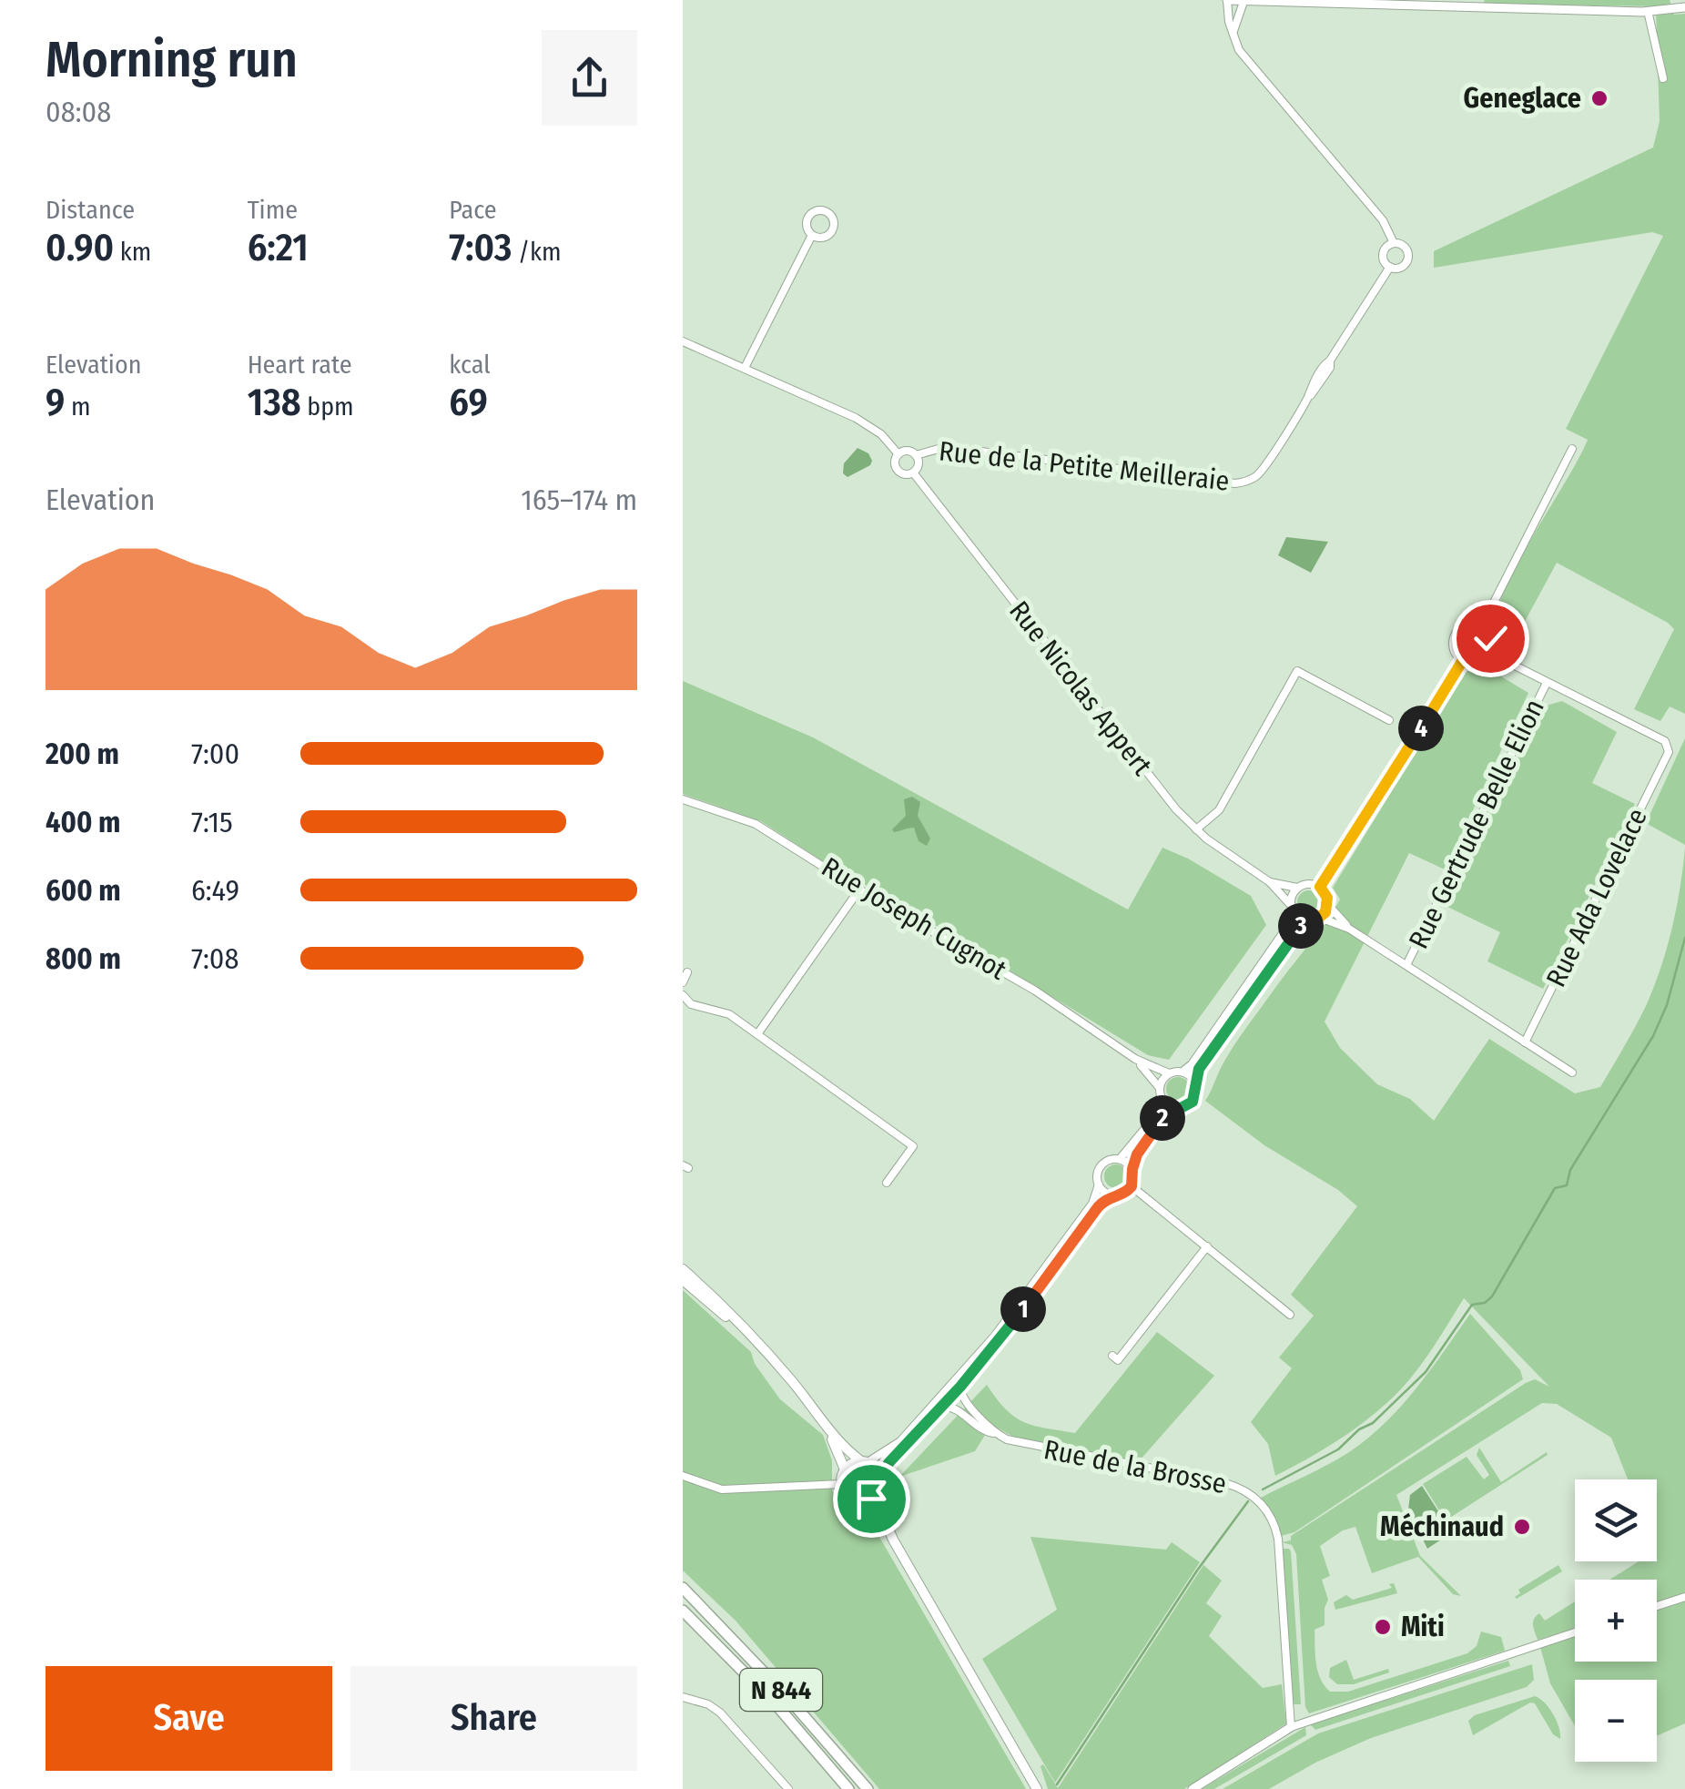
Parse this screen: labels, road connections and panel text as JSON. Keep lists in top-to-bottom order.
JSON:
{
  "streets": {
    "highway": ["N 844"],
    "street": [
      "Rue de la Petite Meilleraie",
      "Rue Nicolas Appert",
      "Rue Gertrude Belle Elion",
      "Rue Ada Lovelace",
      "Rue Joseph Cugnot",
      "Rue de la Brosse"
    ]
  },
  "crossings": [
    ["Rue de la Petite Meilleraie", "Rue Nicolas Appert"],
    ["Rue Gertrude Belle Elion", "Rue Ada Lovelace"]
  ],
  "places": ["Geneglace", "Méchinaud", "Miti"],
  "page": {
    "heading": ["Morning run", "08:08"],
    "stats": [
      ["Distance", "0.90 km"],
      ["Time", "6:21"],
      ["Pace", "7:03 /km"],
      ["Elevation", "9 m"],
      ["Heart rate", "138 bpm"],
      ["kcal", "69"]
    ],
    "chart": ["Elevation", "165–174 m"],
    "pins": [
      "4",
      "3",
      "2",
      "1"
    ],
    "list": [
      {
        "name": "200 m",
        "note": "7:00"
      },
      {
        "name": "400 m",
        "note": "7:15"
      },
      {
        "name": "600 m",
        "note": "6:49"
      },
      {
        "name": "800 m",
        "note": "7:08"
      }
    ],
    "map_buttons": ["+", "−"],
    "buttons": ["Save", "Share"]
  }
}
